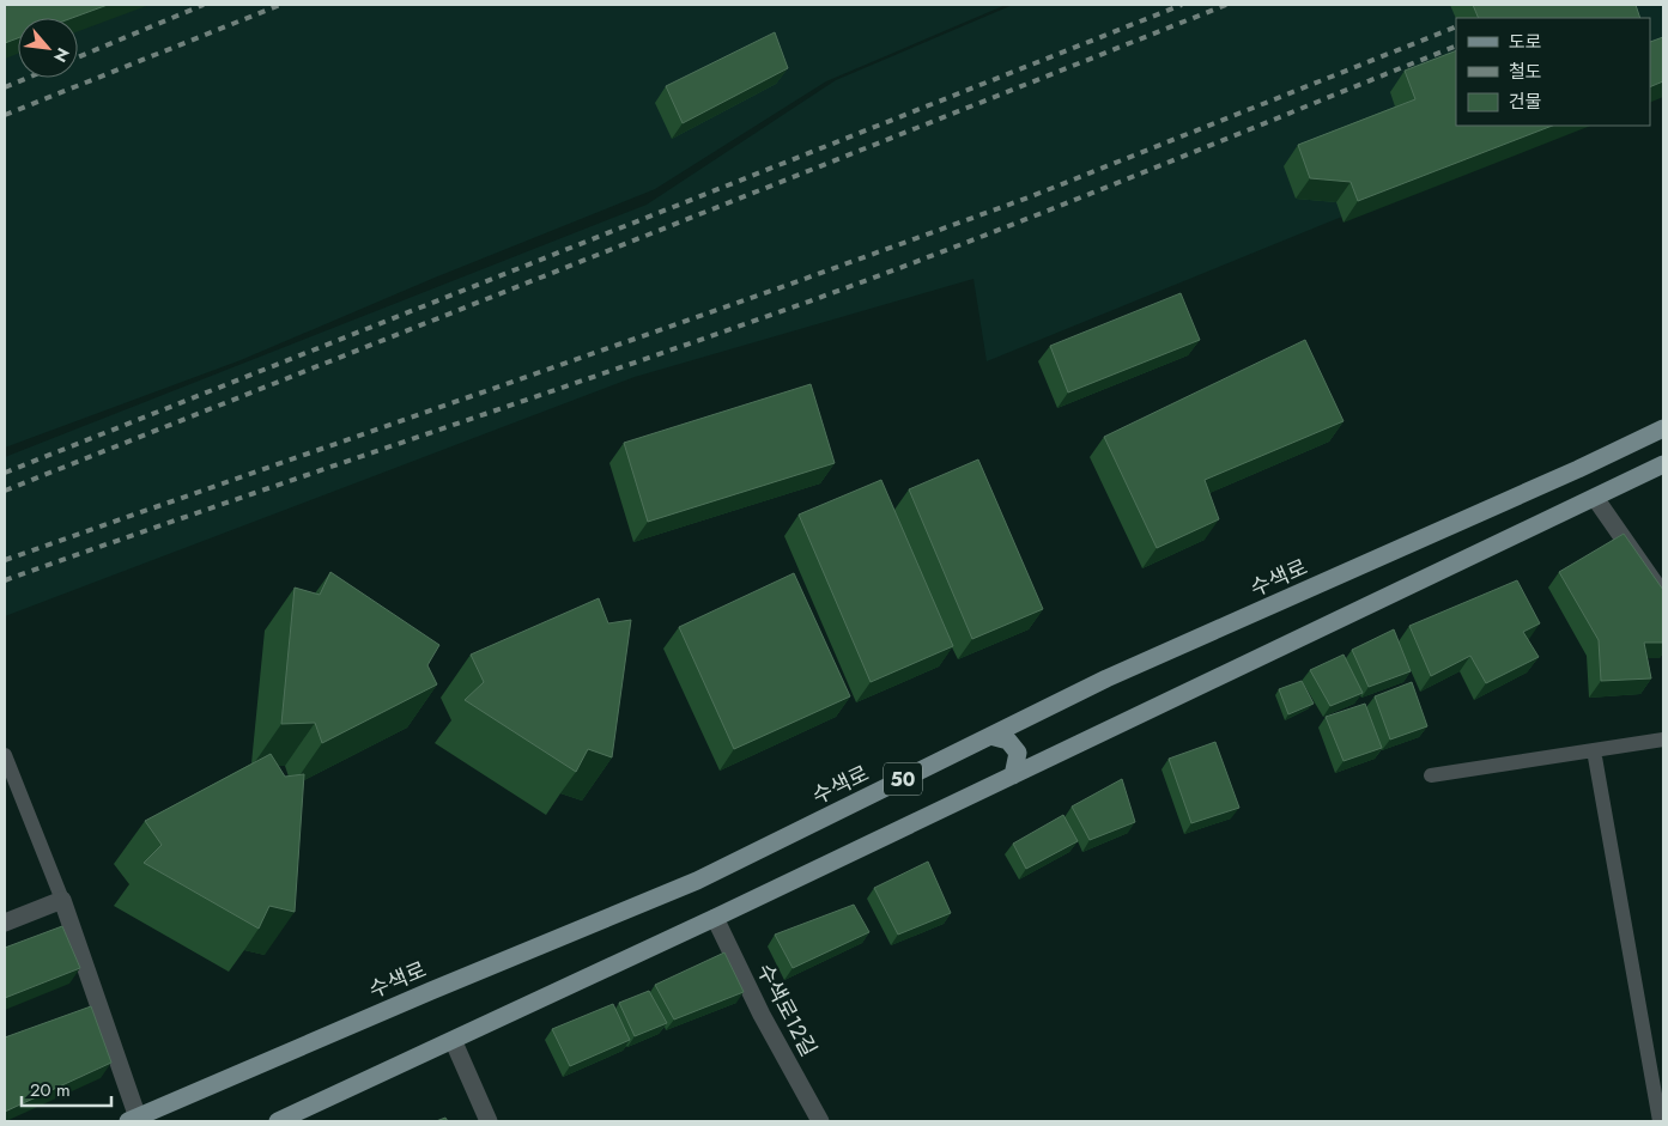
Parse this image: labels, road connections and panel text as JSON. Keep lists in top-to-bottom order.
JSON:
{
  "streets": {
    "main road": ["수색로", "50"],
    "street": ["수색로12길"]
  },
  "crossings": [
    ["50", "수색로12길"]
  ],
  "legend": ["도로", "철도", "건물"],
  "scale_bar": "20 m",
  "north": "bottom right"
}
